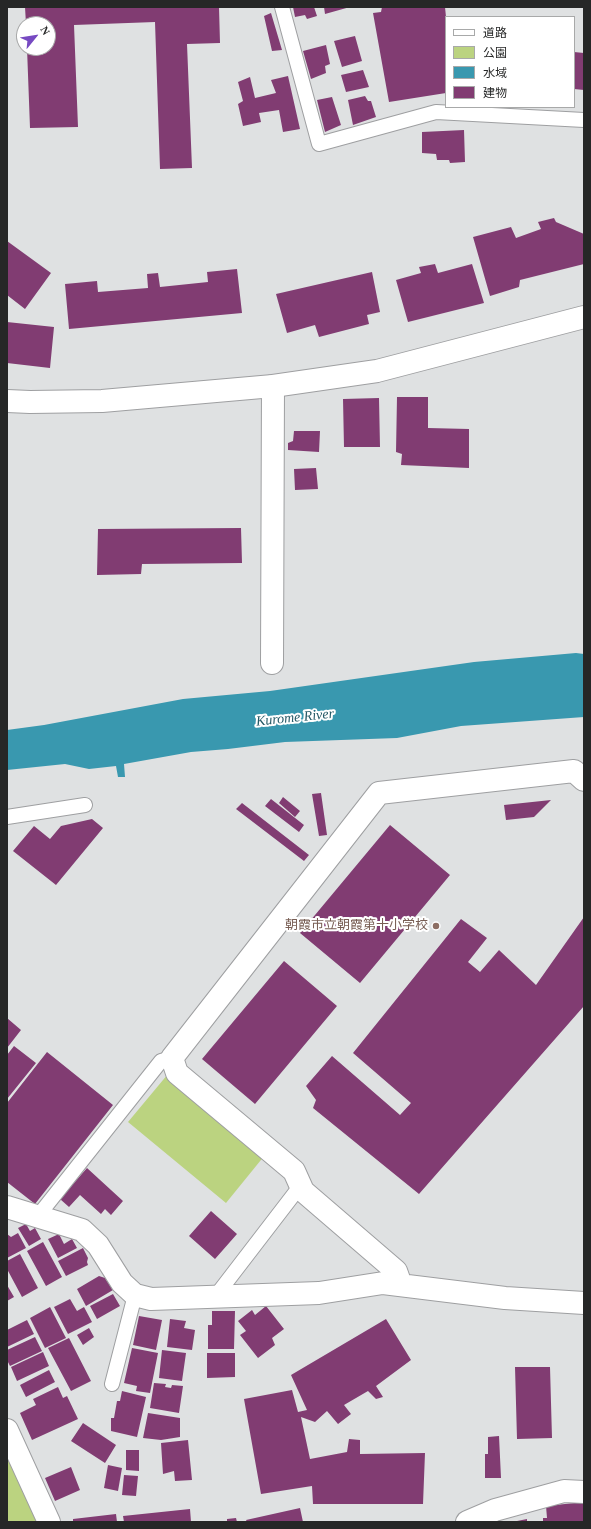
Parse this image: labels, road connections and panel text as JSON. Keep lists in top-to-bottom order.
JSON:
{
  "water": ["Kurome River"],
  "places": ["朝霞市立朝霞第十小学校"],
  "legend": [
    "道路",
    "公園",
    "水域",
    "建物"
  ],
  "north": "top right"
}
